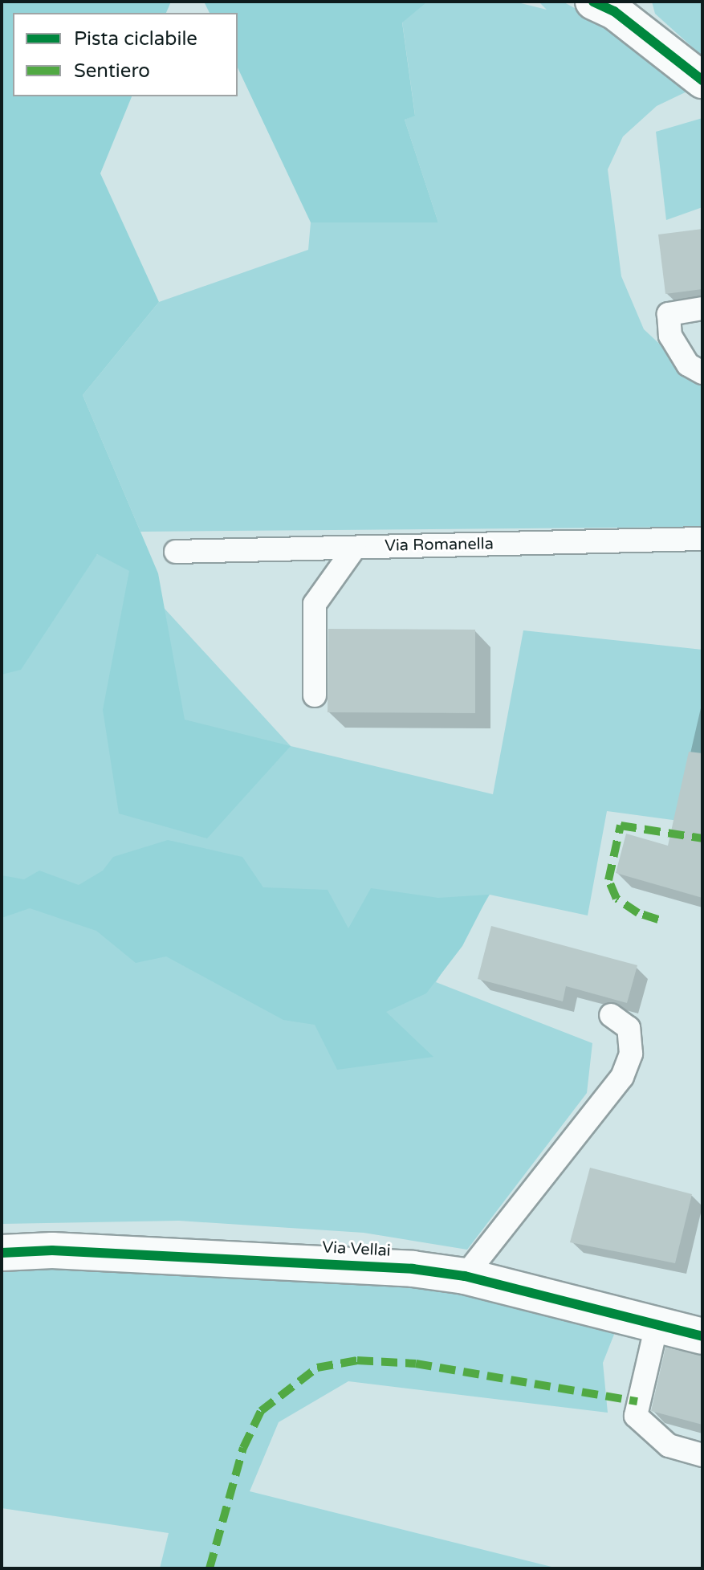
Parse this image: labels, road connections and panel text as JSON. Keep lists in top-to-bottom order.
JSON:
{
  "streets": {
    "street": ["Via Vellai"],
    "lane": ["Via Romanella"]
  },
  "legend": ["Pista ciclabile", "Sentiero"]
}
